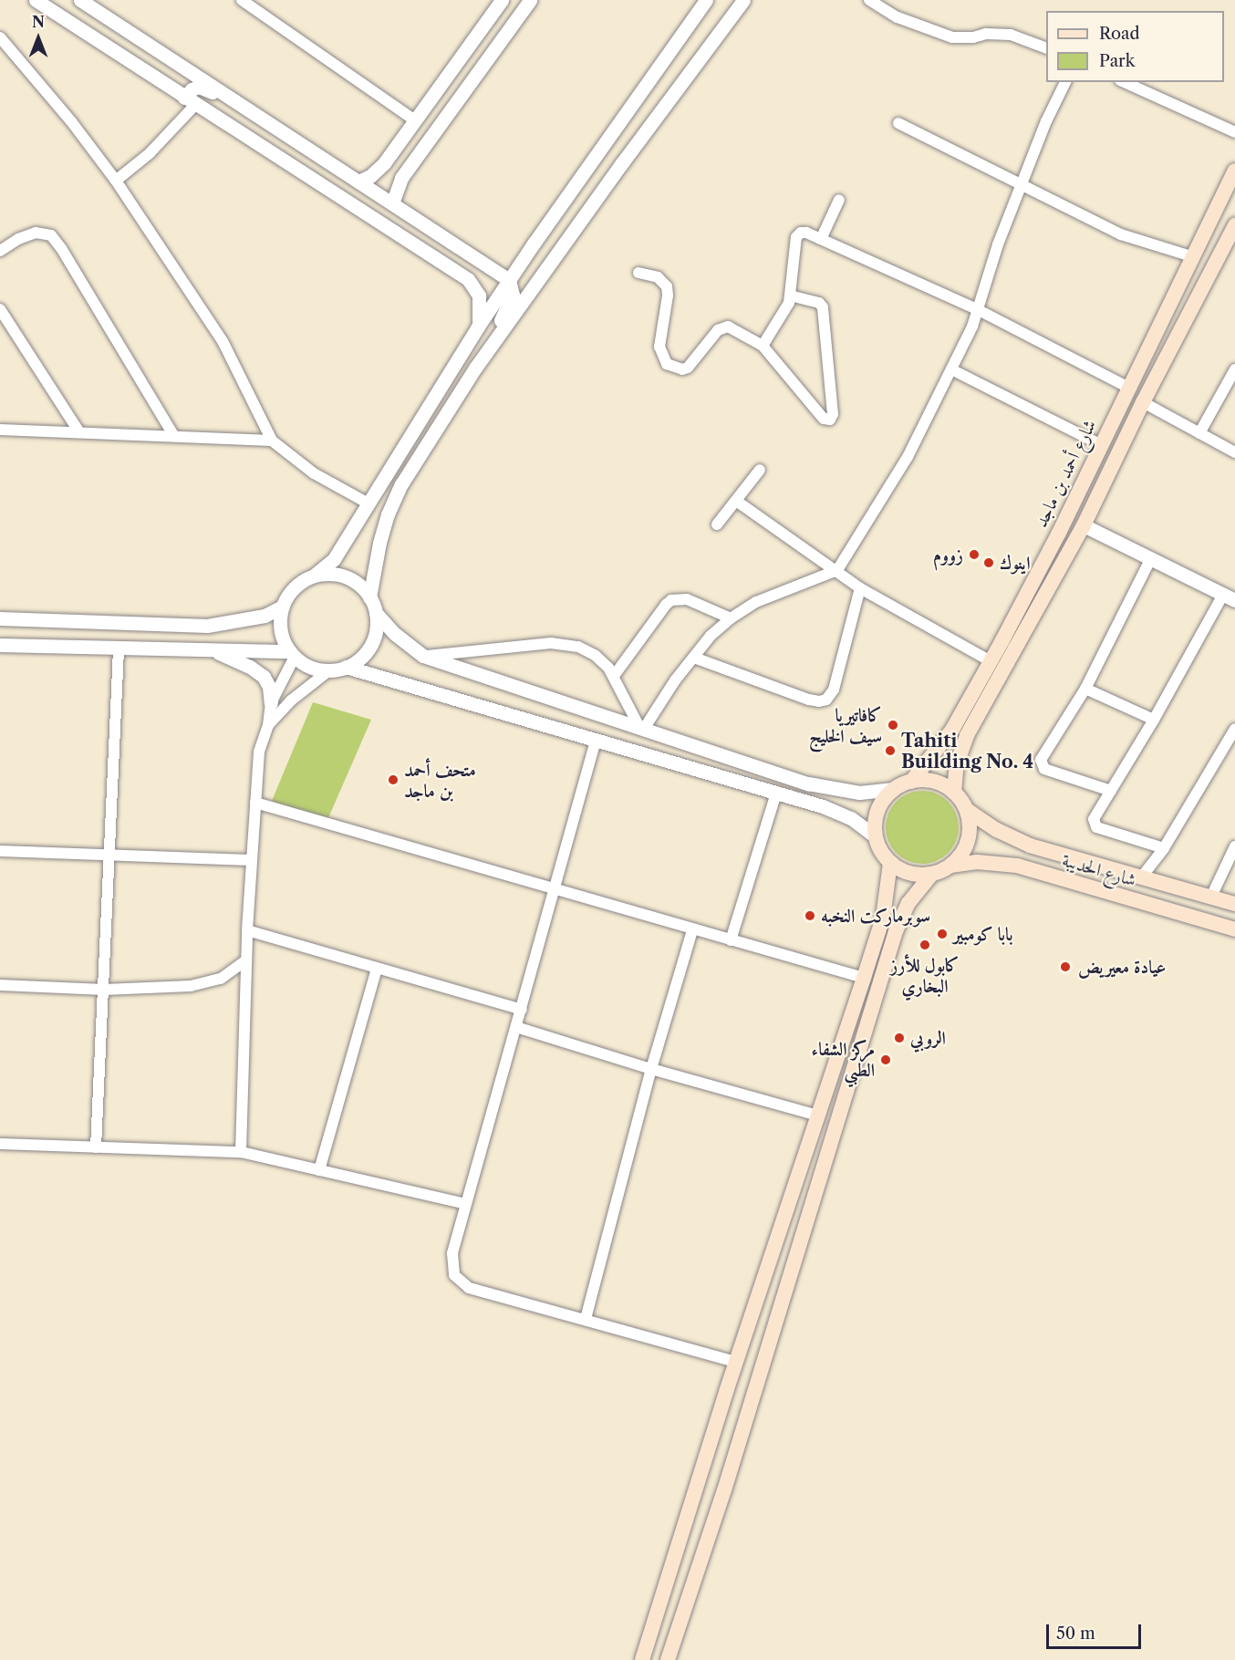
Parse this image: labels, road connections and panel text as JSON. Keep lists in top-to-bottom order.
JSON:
{
  "streets": {
    "main road": ["شارع أحمد بن ماجد", "شارع الحديبة"]
  },
  "crossings": [
    ["شارع أحمد بن ماجد", "شارع الحديبة"]
  ],
  "places": [
    "زووم",
    "اينوك",
    "كافاتيريا سيف الخليج",
    "Tahiti Building No. 4",
    "متحف أحمد بن ماجد",
    "سوبرماركت النخبه",
    "بابا كومبير",
    "كابول للأرز البخاري",
    "عيادة معيريض",
    "الروبي",
    "مركز الشفاء الطبي"
  ],
  "legend": ["Road", "Park"],
  "scale_bar": "50 m",
  "north": "top"
}
